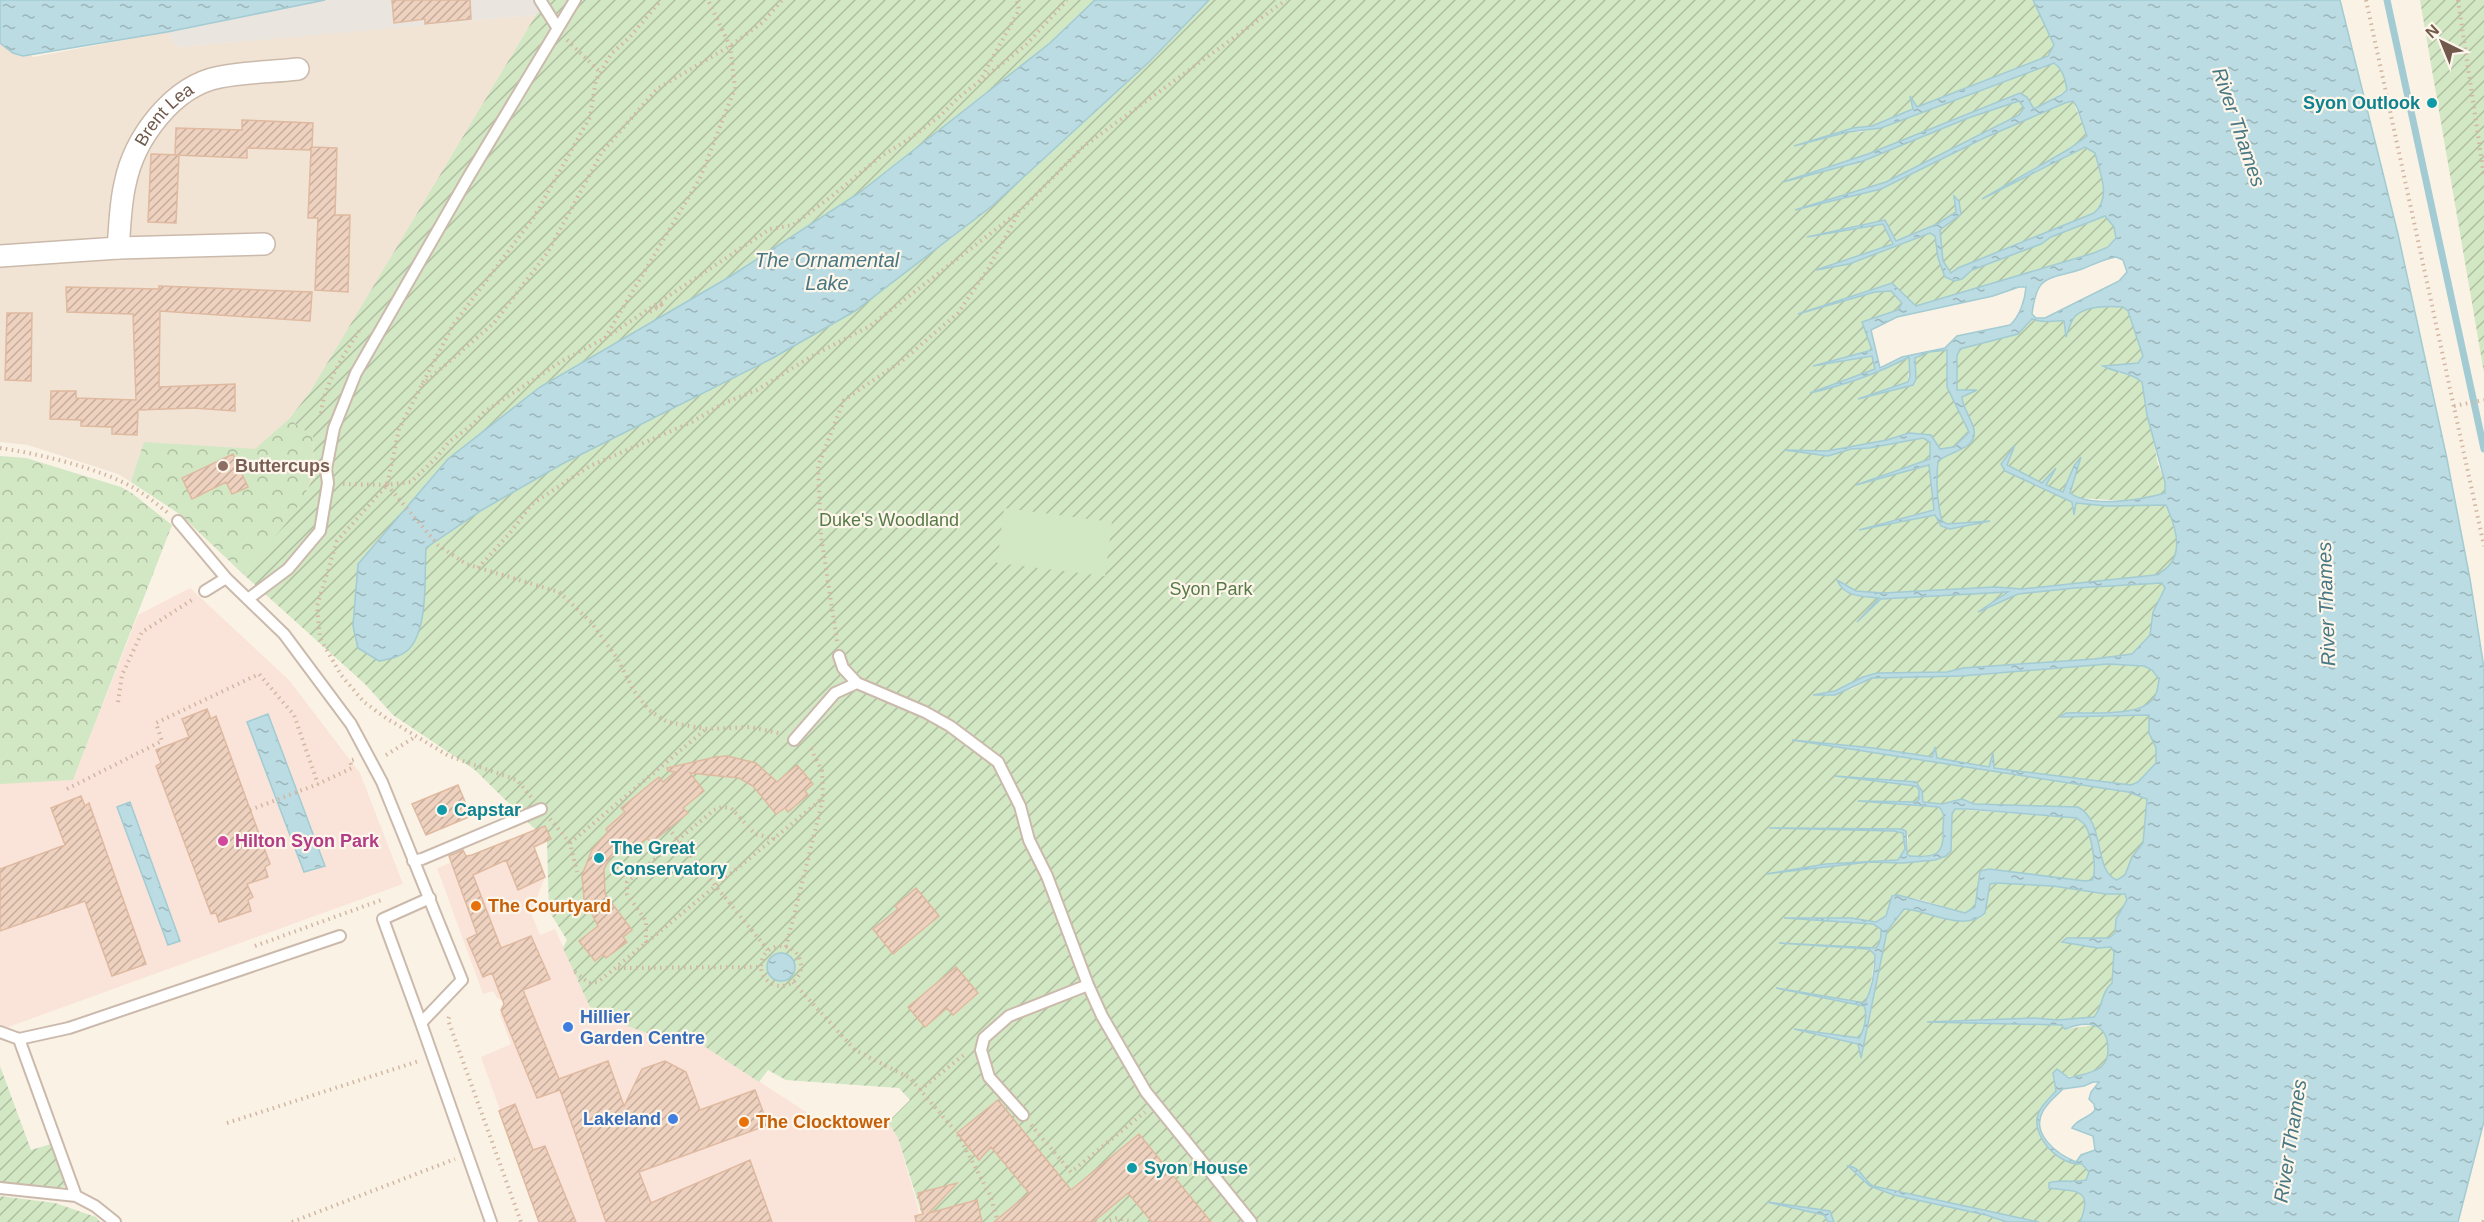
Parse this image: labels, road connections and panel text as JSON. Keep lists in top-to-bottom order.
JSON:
{
  "streets": {
    "street": ["Brent Lea"]
  },
  "water": ["River Thames", "The Ornamental Lake"],
  "parks": ["Duke's Woodland", "Syon Park"],
  "places": [
    "Syon Outlook",
    "Buttercups",
    "Capstar",
    "Hilton Syon Park",
    "The Great Conservatory",
    "The Courtyard",
    "Hillier Garden Centre",
    "Lakeland",
    "The Clocktower",
    "Syon House"
  ],
  "north": "top left"
}
